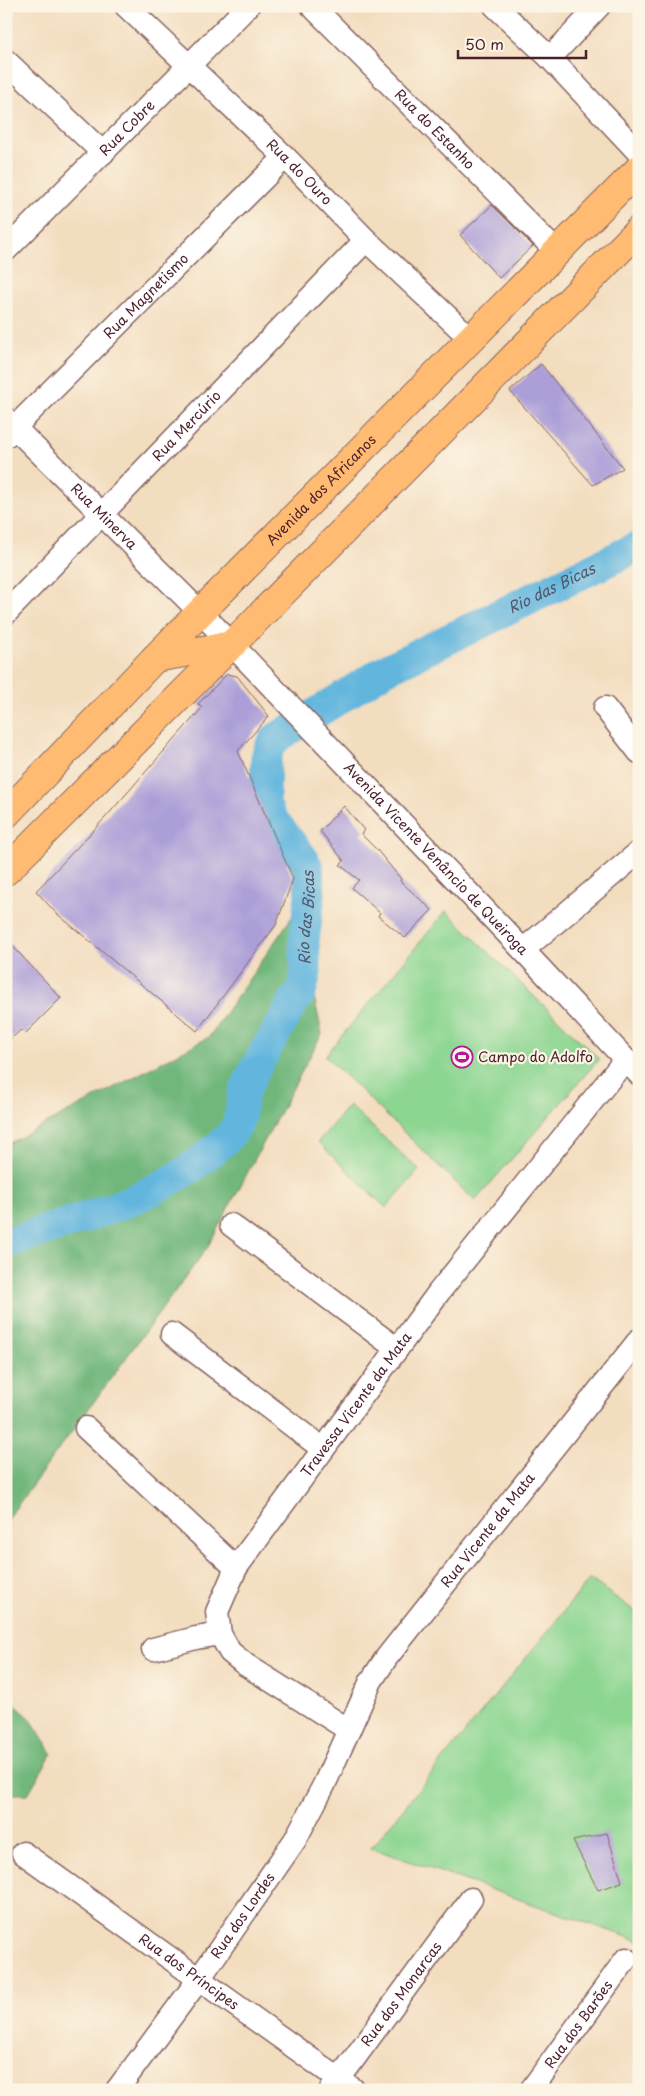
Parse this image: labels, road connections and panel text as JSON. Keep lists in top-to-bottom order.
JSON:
{
  "streets": {
    "main road": ["Avenida dos Africanos"],
    "street": [
      "Rua Cobre",
      "Rua do Estanho",
      "Rua do Ouro",
      "Rua Magnetismo",
      "Rua Mercúrio",
      "Rua Minerva",
      "Avenida Vicente Venâncio de Queiroga",
      "Travessa Vicente da Mata",
      "Rua Vicente da Mata",
      "Rua dos Lordes",
      "Rua dos Príncipes",
      "Rua dos Monarcas",
      "Rua dos Barões"
    ]
  },
  "crossings": [
    ["Rua Cobre", "Rua do Ouro"],
    ["Rua do Estanho", "Avenida dos Africanos"],
    ["Rua do Ouro", "Rua Magnetismo"],
    ["Rua do Ouro", "Rua Mercúrio"],
    ["Rua do Ouro", "Avenida dos Africanos"],
    ["Rua Magnetismo", "Rua Minerva"],
    ["Rua Mercúrio", "Rua Minerva"],
    ["Avenida dos Africanos", "Rua Minerva"],
    ["Rua Minerva", "Avenida Vicente Venâncio de Queiroga"],
    ["Avenida Vicente Venâncio de Queiroga", "Travessa Vicente da Mata"],
    ["Travessa Vicente da Mata", "Rua Vicente da Mata"],
    ["Travessa Vicente da Mata", "Rua dos Lordes"],
    ["Rua Vicente da Mata", "Rua dos Lordes"],
    ["Rua dos Lordes", "Rua dos Príncipes"],
    ["Rua dos Príncipes", "Rua dos Monarcas"]
  ],
  "water": ["Rio das Bicas"],
  "places": {
    "sports": ["Campo do Adolfo"]
  },
  "scale_bar": "50 m"
}
